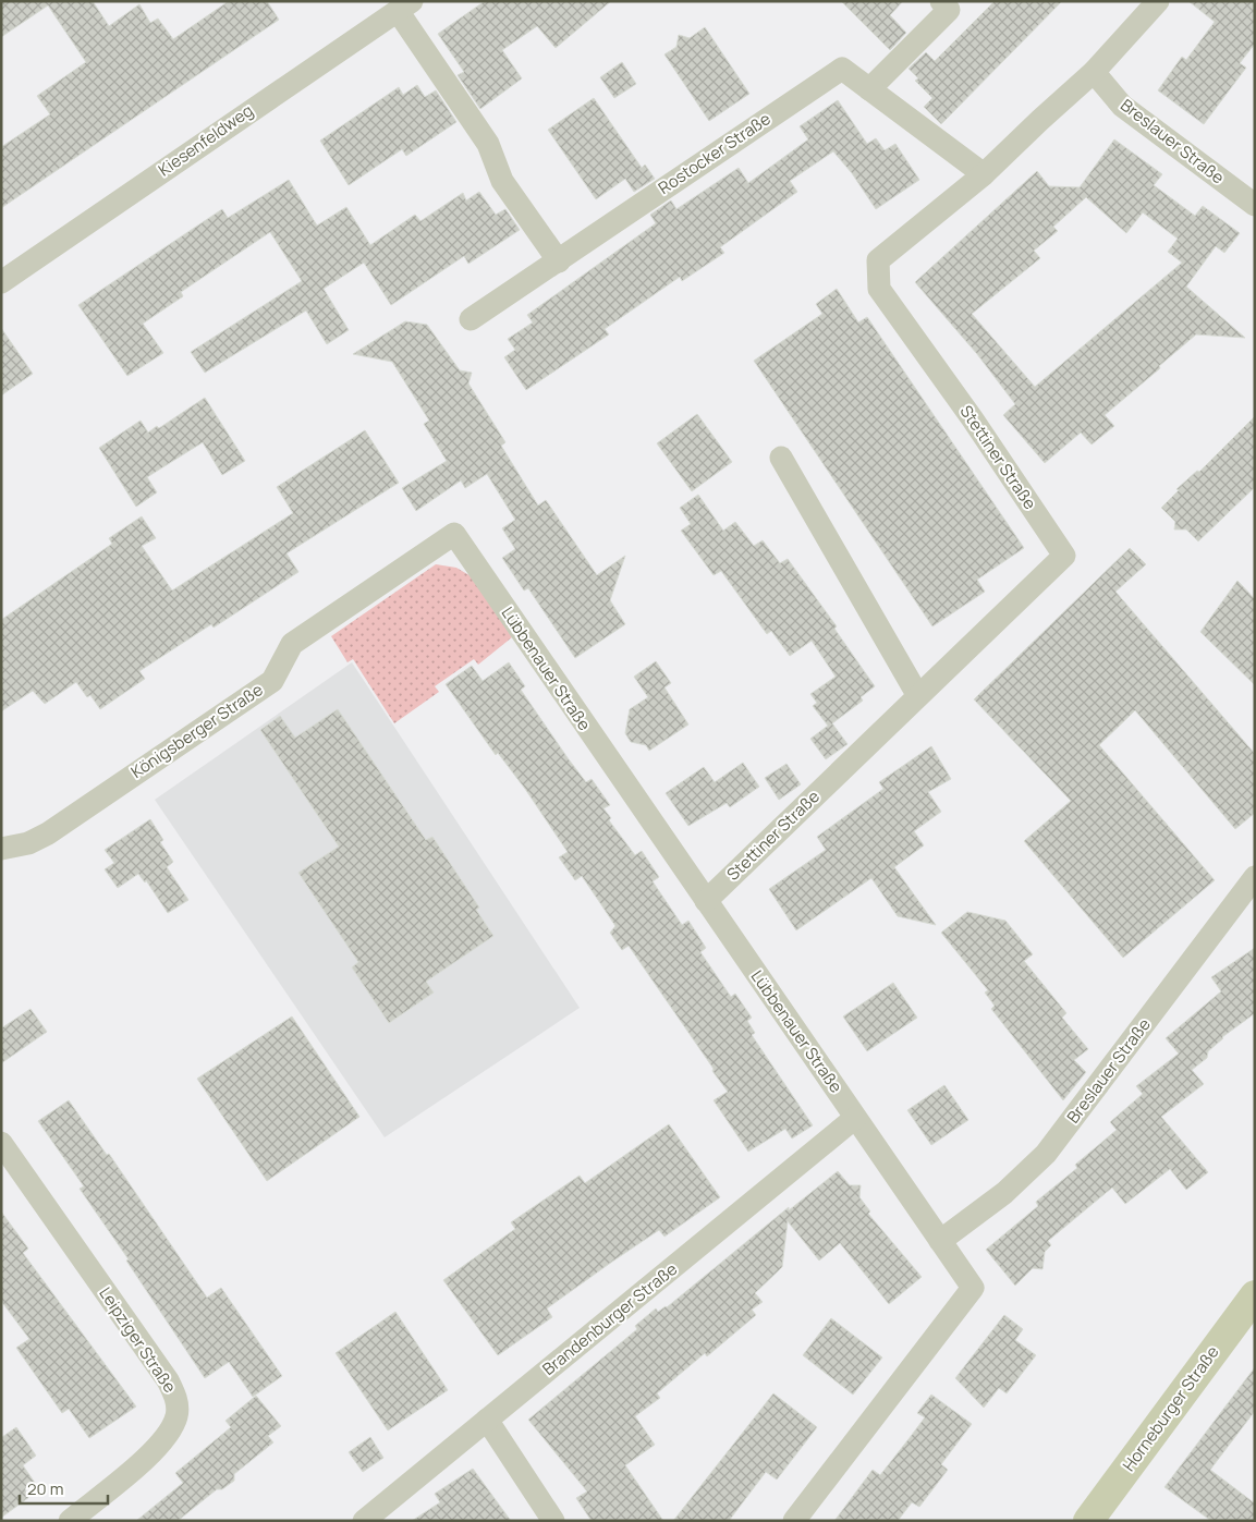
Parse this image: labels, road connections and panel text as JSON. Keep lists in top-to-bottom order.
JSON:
{
  "streets": {
    "main road": ["Horneburger Straße"],
    "street": [
      "Kiesenfeldweg",
      "Breslauer Straße",
      "Rostocker Straße",
      "Stettiner Straße",
      "Lübbenauer Straße",
      "Königsberger Straße",
      "Brandenburger Straße",
      "Leipziger Straße"
    ]
  },
  "crossings": [
    ["Breslauer Straße", "Stettiner Straße"],
    ["Breslauer Straße", "Lübbenauer Straße"],
    ["Rostocker Straße", "Stettiner Straße"],
    ["Stettiner Straße", "Lübbenauer Straße"],
    ["Lübbenauer Straße", "Königsberger Straße"],
    ["Lübbenauer Straße", "Brandenburger Straße"]
  ],
  "scale_bar": "20 m"
}
